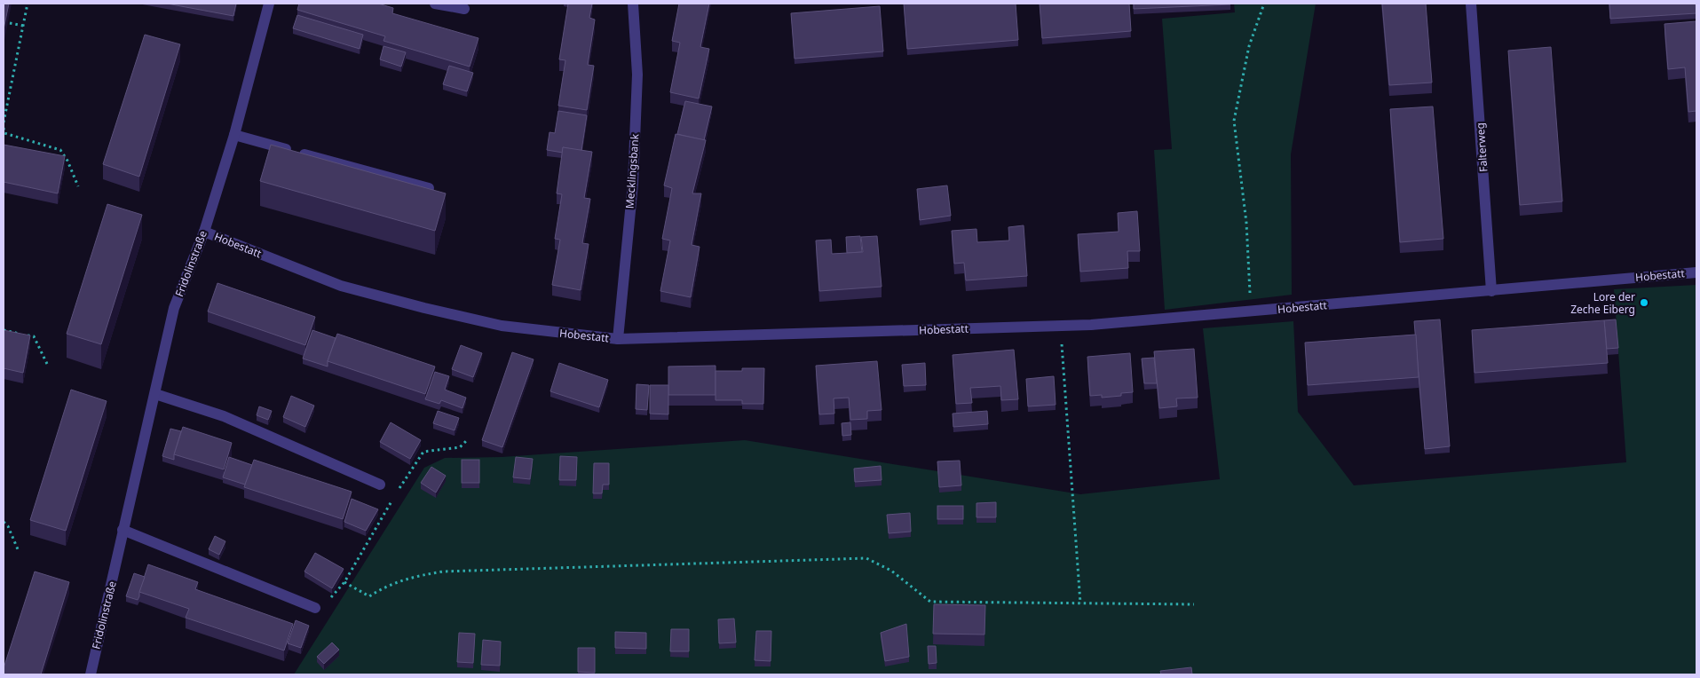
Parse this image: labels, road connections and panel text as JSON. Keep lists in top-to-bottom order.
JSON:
{
  "streets": {
    "street": [
      "Falterweg",
      "Mecklingsbank",
      "Hobestatt",
      "Fridolinstraße"
    ]
  },
  "crossings": [
    ["Falterweg", "Hobestatt"],
    ["Mecklingsbank", "Hobestatt"],
    ["Hobestatt", "Fridolinstraße"]
  ],
  "places": ["Lore der Zeche Eiberg"]
}
